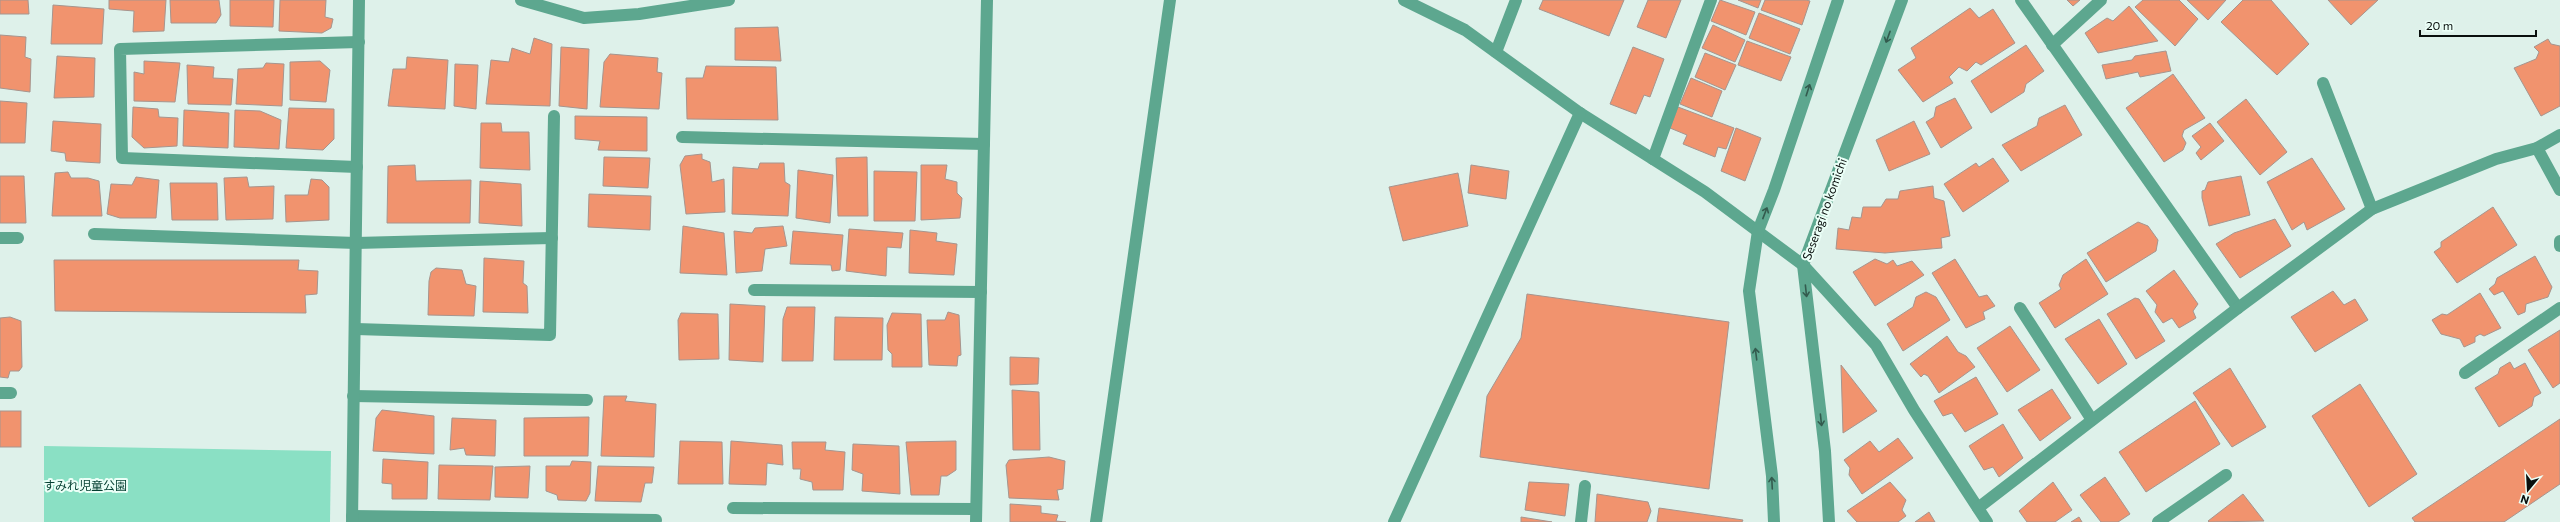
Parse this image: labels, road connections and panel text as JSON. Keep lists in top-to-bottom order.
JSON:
{
  "streets": {
    "street": ["Seseragi no komichi"]
  },
  "parks": ["すみれ児童公園"],
  "scale_bar": "20 m",
  "north": "bottom"
}
